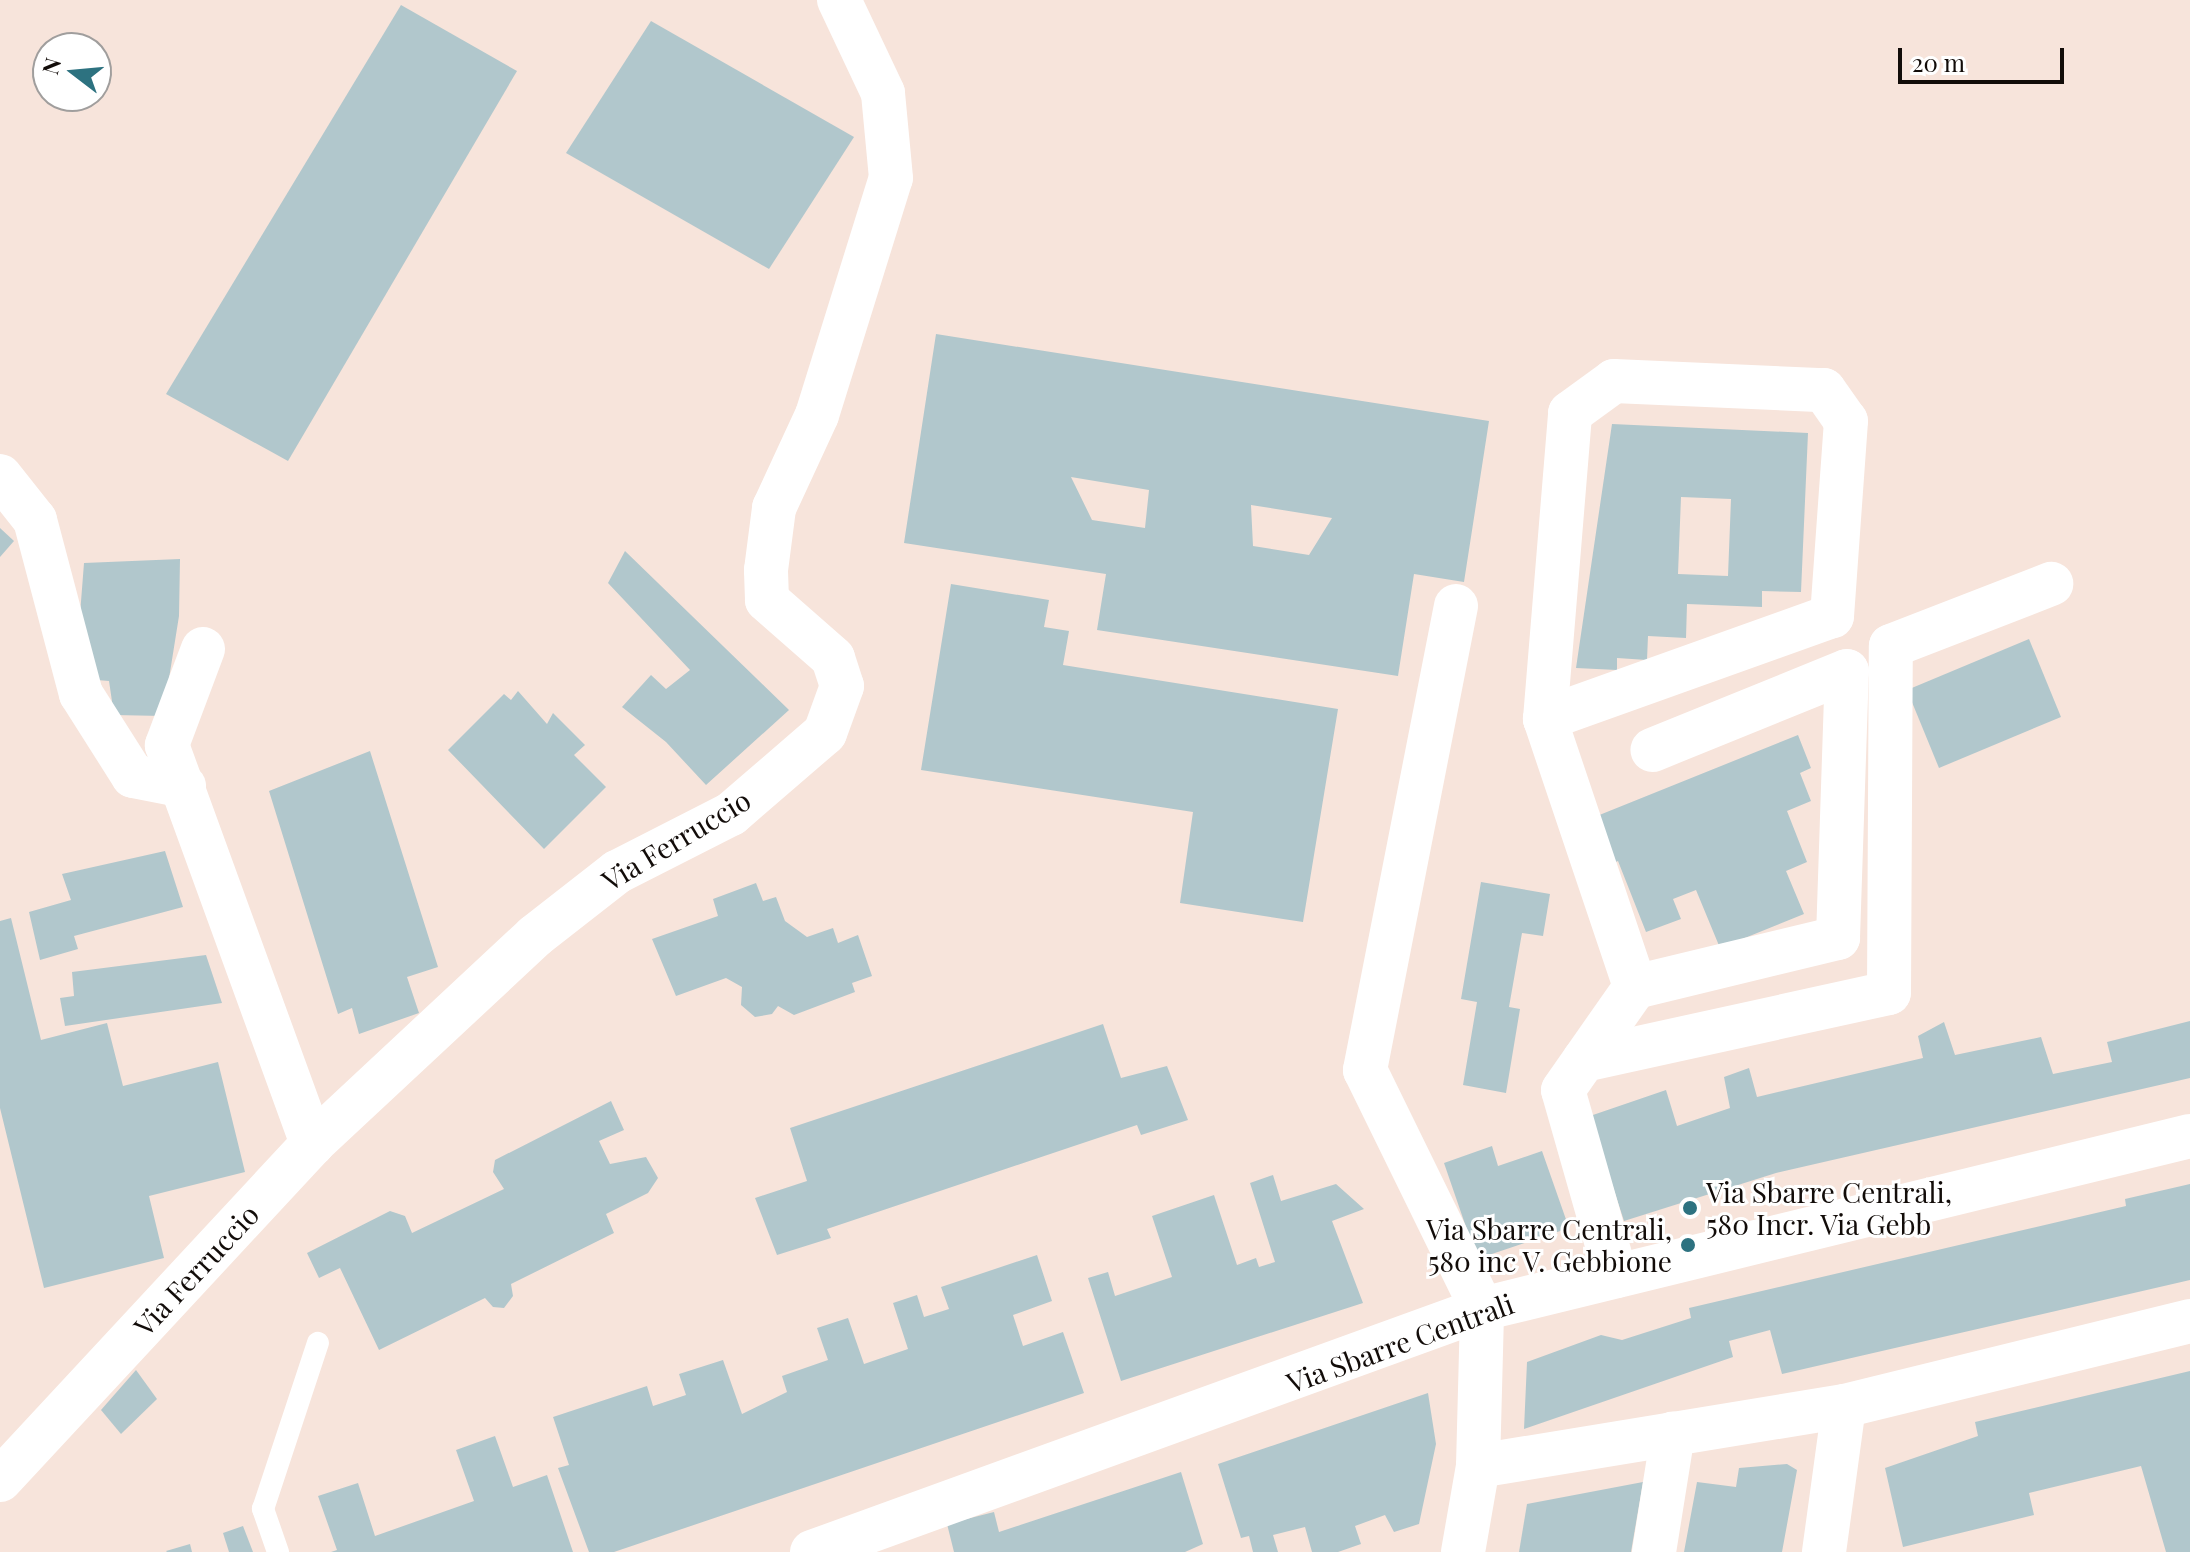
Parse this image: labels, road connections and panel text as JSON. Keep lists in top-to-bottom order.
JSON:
{
  "streets": {
    "street": ["Via Ferruccio", "Via Sbarre Centrali"]
  },
  "places": ["Via Sbarre Centrali, 580 Incr. Via Gebb", "Via Sbarre Centrali, 580 inc V. Gebbione"],
  "scale_bar": "20 m",
  "north": "left"
}
